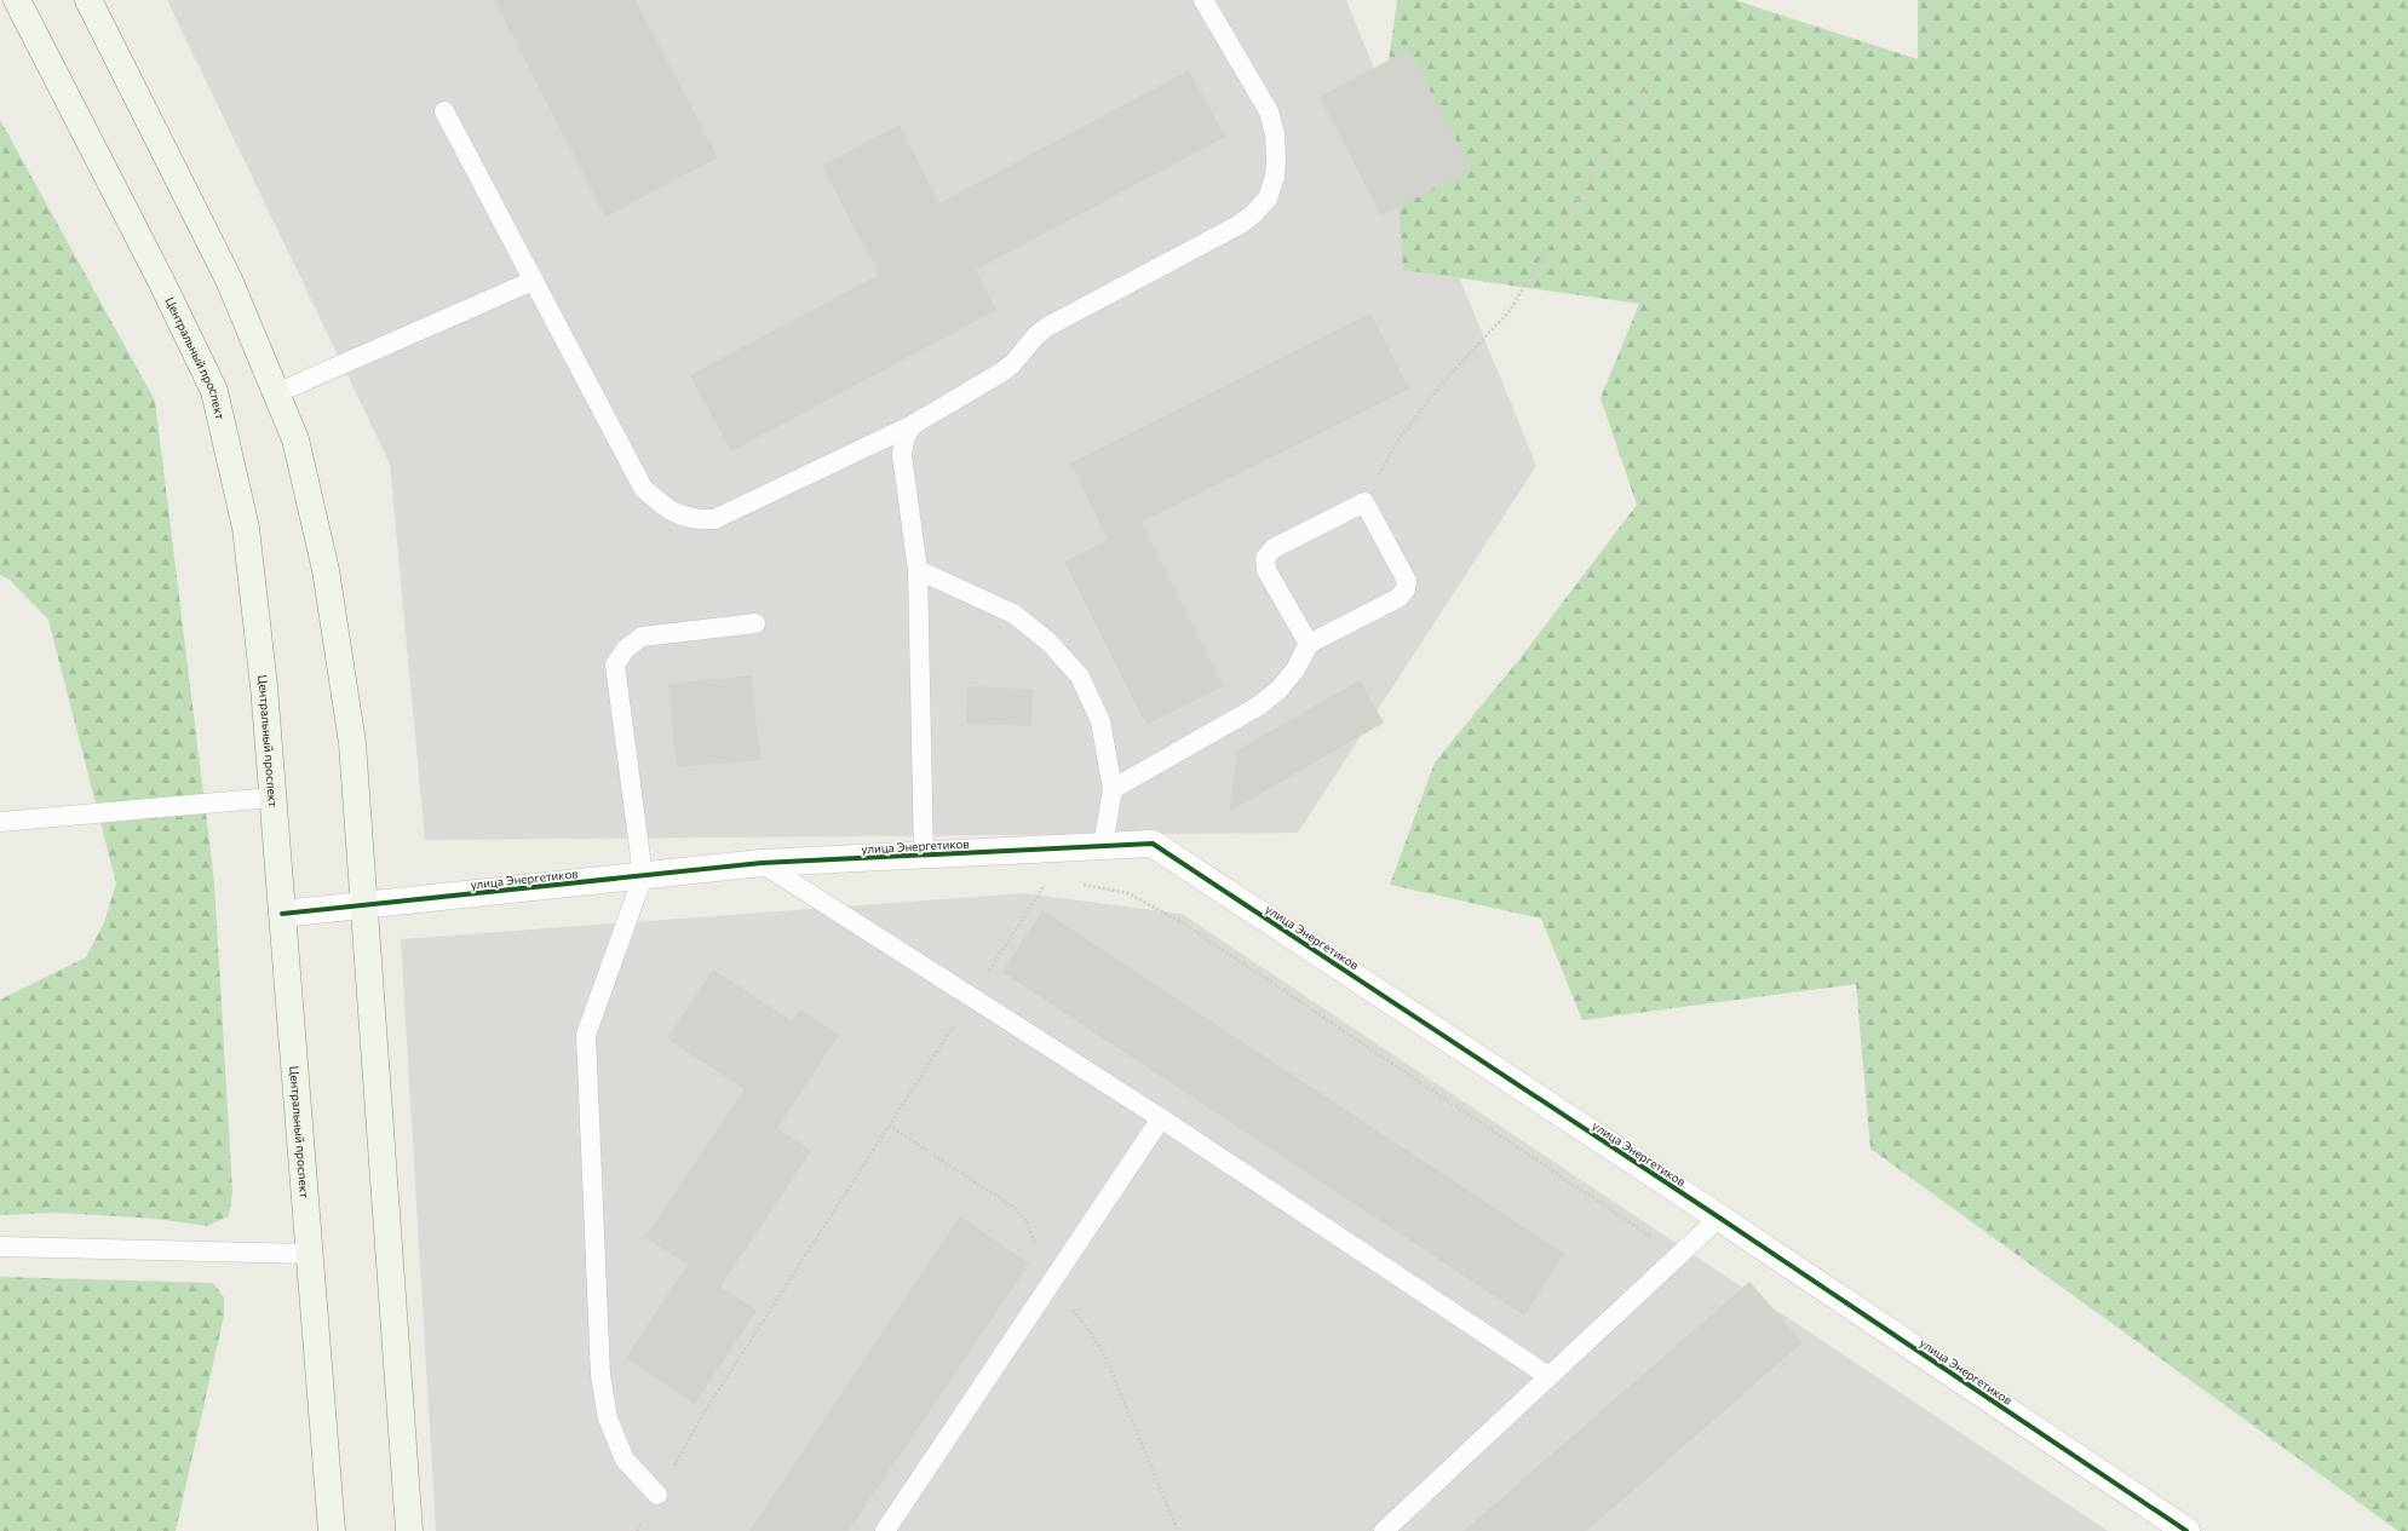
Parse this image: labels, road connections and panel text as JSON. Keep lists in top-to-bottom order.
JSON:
{
  "streets": {
    "main road": ["Центральный проспект"],
    "street": ["улица Энергетиков"]
  },
  "crossings": [
    ["Центральный проспект", "улица Энергетиков"]
  ]
}
